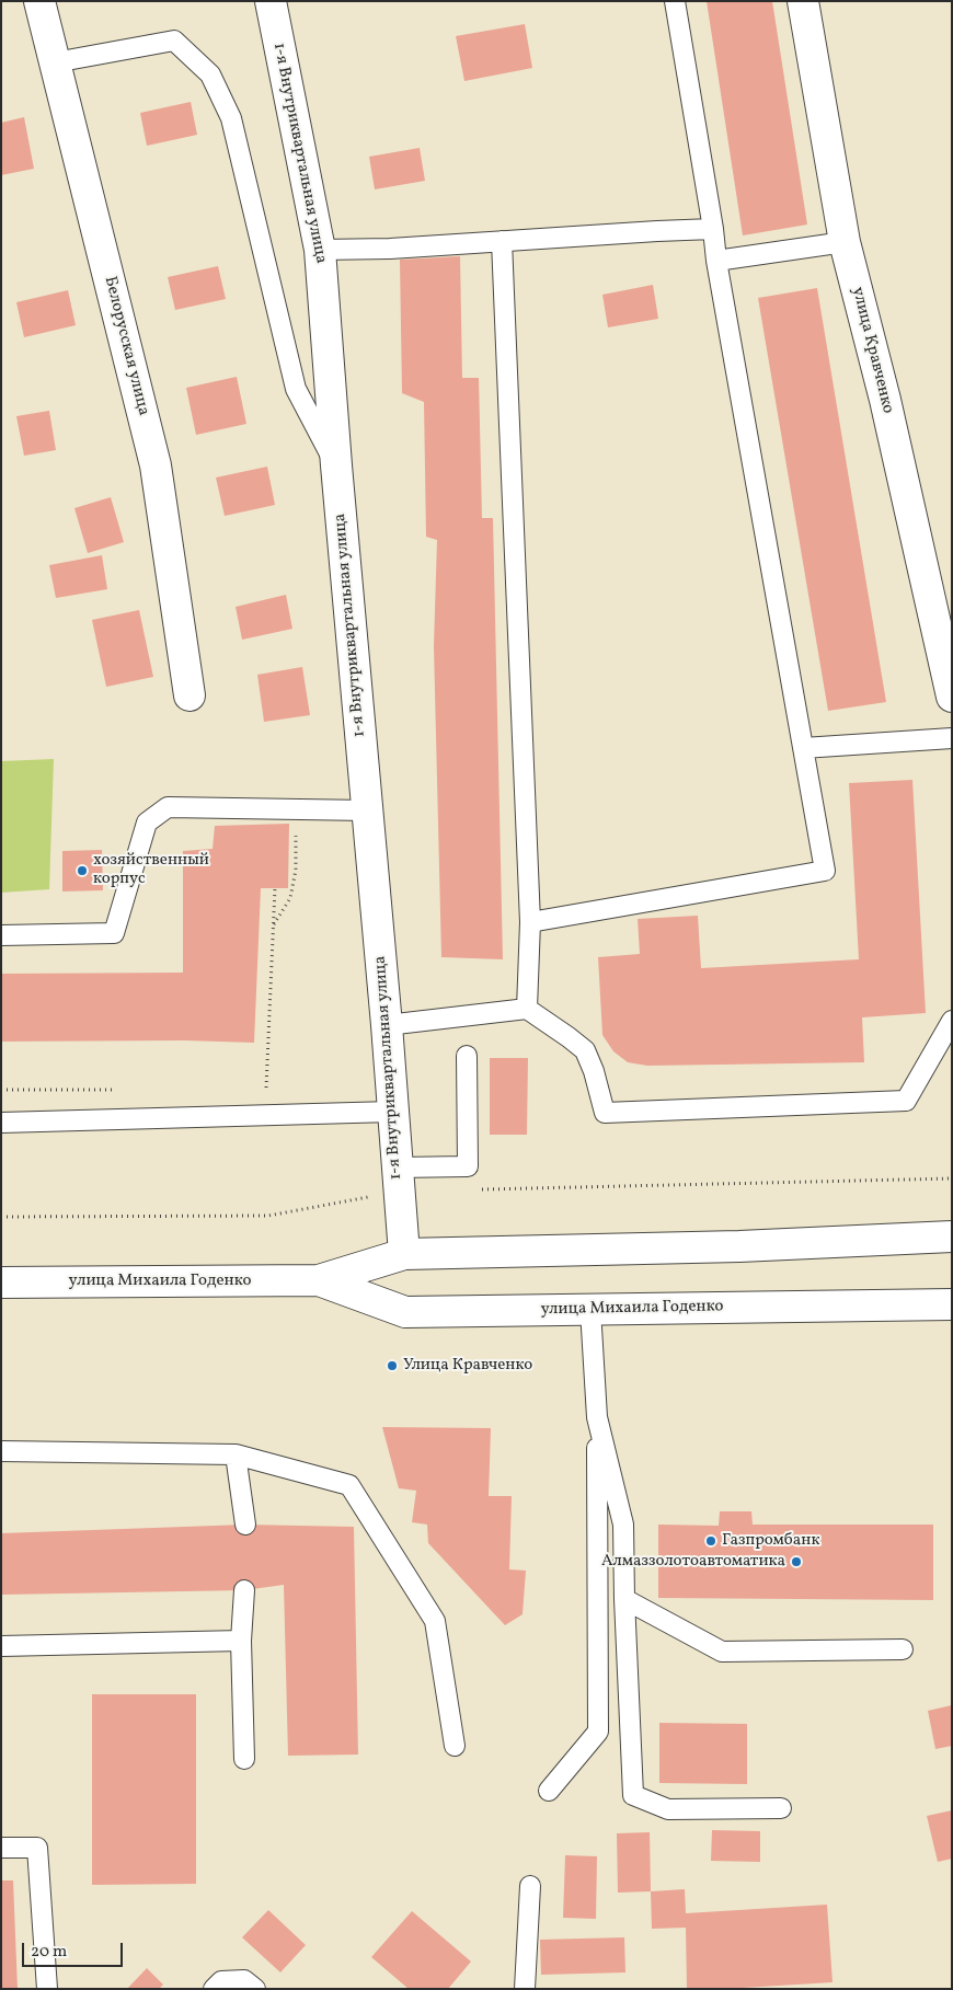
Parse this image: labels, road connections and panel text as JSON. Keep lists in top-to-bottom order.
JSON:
{
  "streets": {
    "street": [
      "1-я Внутриквартальная улица",
      "Белорусская улица",
      "улица Кравченко",
      "улица Михаила Годенко"
    ]
  },
  "crossings": [
    ["1-я Внутриквартальная улица", "улица Михаила Годенко"]
  ],
  "places": [
    "хозяйственный корпус",
    "Улица Кравченко",
    "Газпромбанк",
    "Алмаззолотоавтоматика"
  ],
  "scale_bar": "20 m"
}
